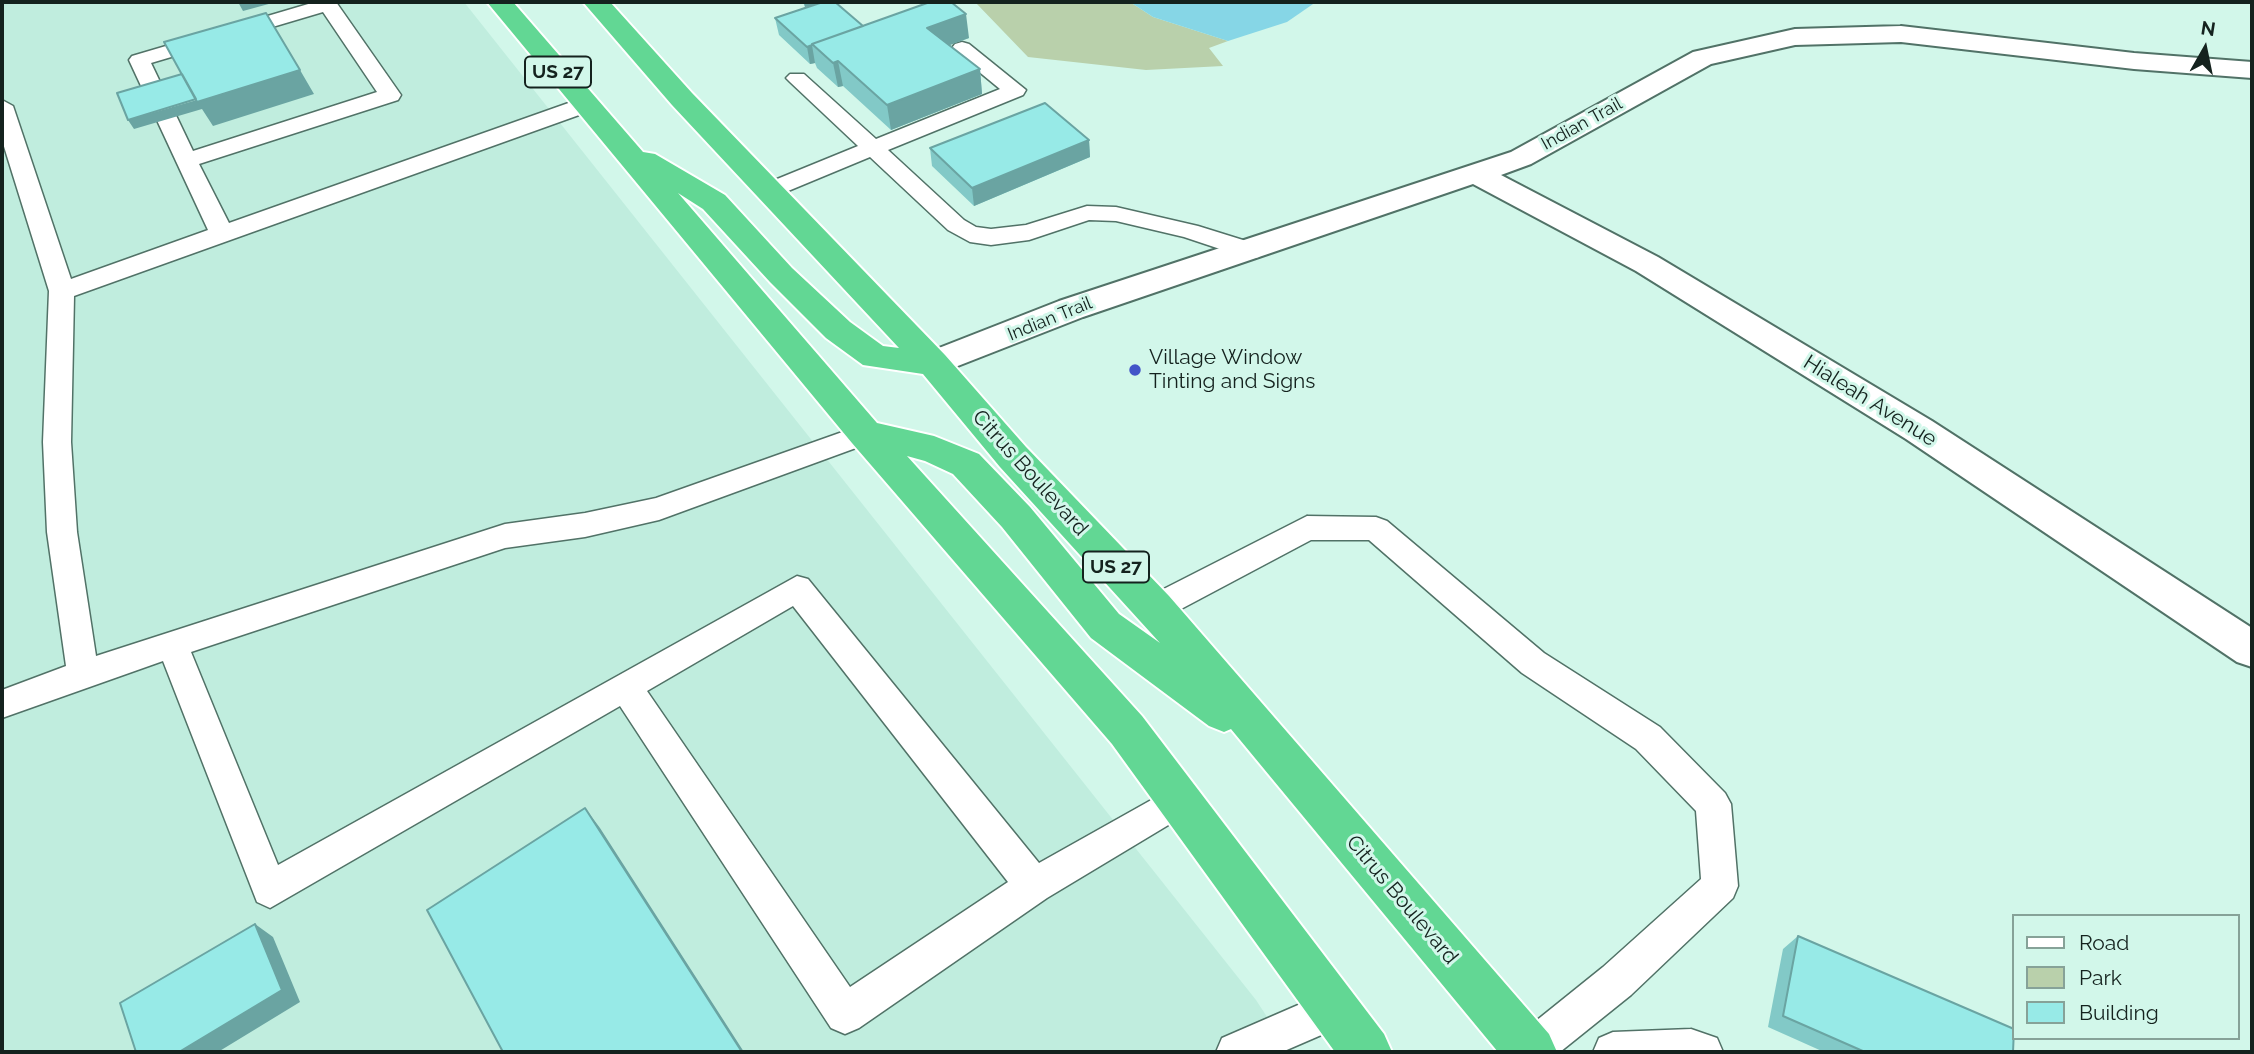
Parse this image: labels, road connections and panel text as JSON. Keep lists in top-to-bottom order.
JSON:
{
  "streets": {
    "highway": ["US 27", "Citrus Boulevard"],
    "street": ["Indian Trail", "Hialeah Avenue"]
  },
  "crossings": [
    ["Indian Trail", "Hialeah Avenue"],
    ["Indian Trail", "Citrus Boulevard"]
  ],
  "places": ["Village Window Tinting and Signs"],
  "legend": ["Road", "Park", "Building"],
  "north": "top"
}
